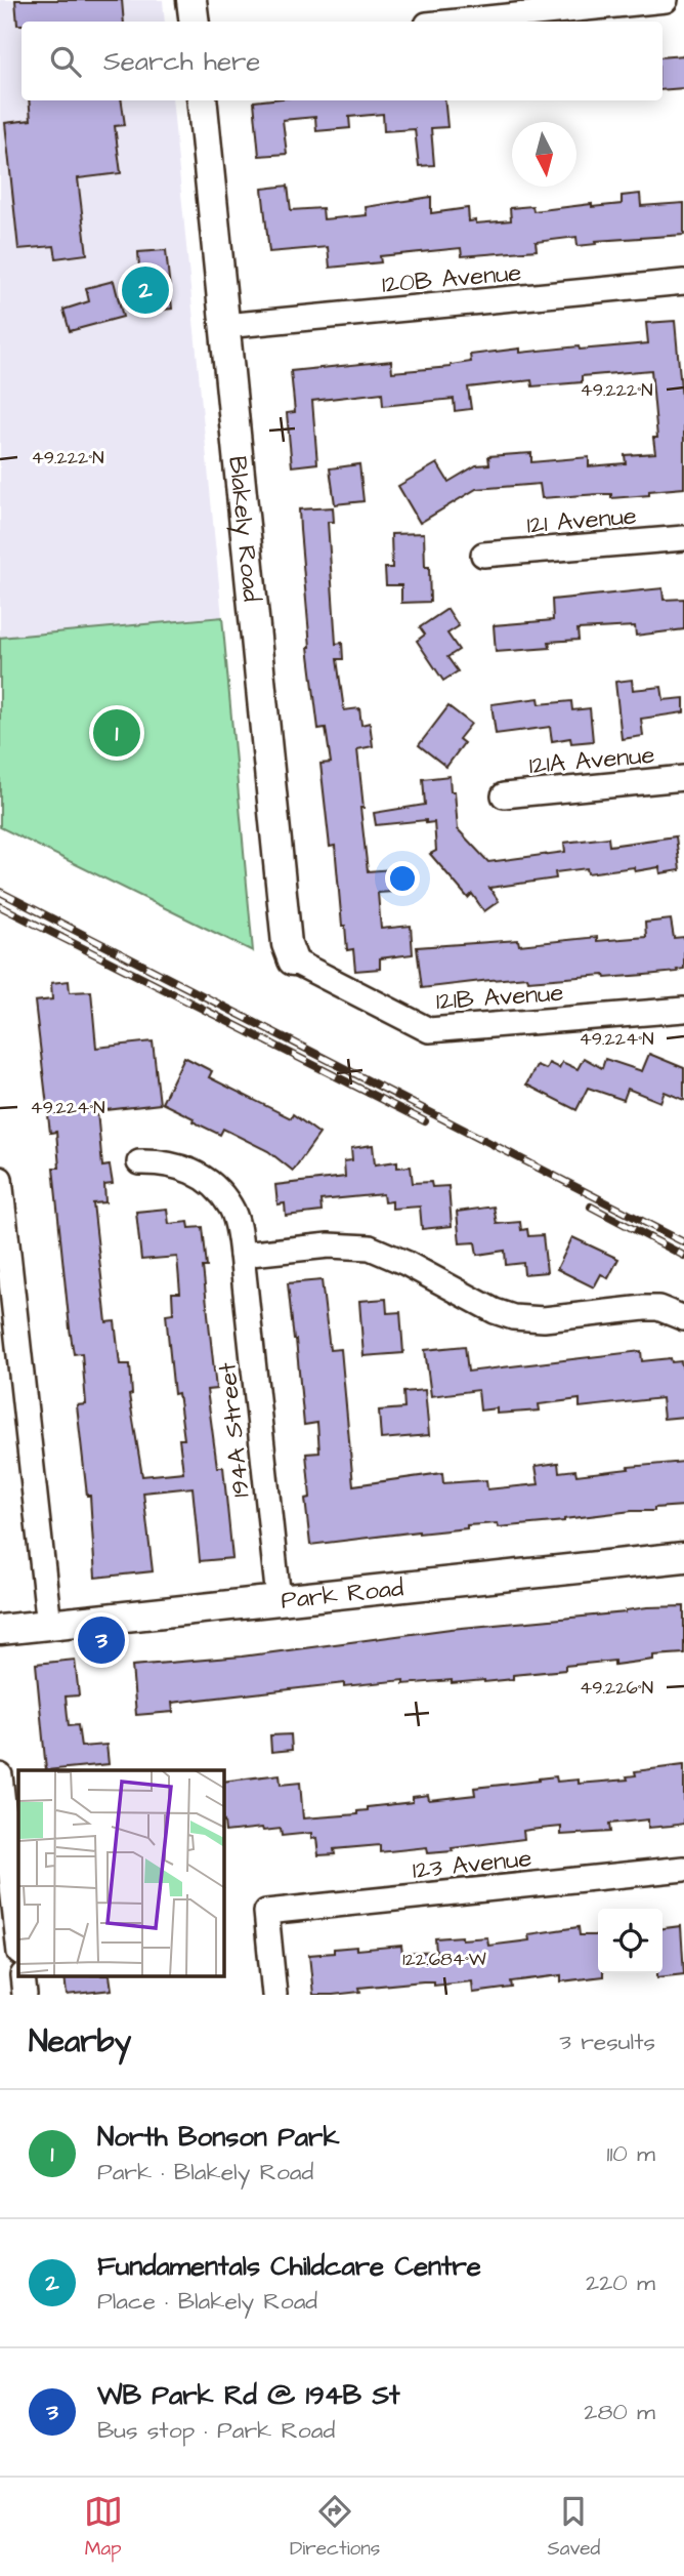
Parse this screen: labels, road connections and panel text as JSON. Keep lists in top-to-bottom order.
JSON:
{
  "streets": {
    "street": [
      "120B Avenue",
      "121 Avenue",
      "Blakely Road",
      "121A Avenue",
      "121B Avenue",
      "194A Street",
      "Park Road",
      "123 Avenue"
    ]
  },
  "crossings": [
    ["120B Avenue", "Blakely Road"],
    ["Blakely Road", "121B Avenue"],
    ["194A Street", "Park Road"]
  ],
  "north": "bottom",
  "page": {
    "search": "Search here",
    "pins": ["2", "1", "3"],
    "heading": ["Nearby", "3 results"],
    "list": [
      {
        "mark": "1",
        "name": "North Bonson Park",
        "note": "Park · Blakely Road",
        "value": "110 m"
      },
      {
        "mark": "2",
        "name": "Fundamentals Childcare Centre",
        "note": "Place · Blakely Road",
        "value": "220 m"
      },
      {
        "mark": "3",
        "name": "WB Park Rd @ 194B St",
        "note": "Bus stop · Park Road",
        "value": "280 m"
      }
    ],
    "nav": ["Map", "Directions", "Saved"]
  },
  "coordinates": [
    "49.222°N",
    "49.224°N",
    "49.226°N",
    "122.684°W"
  ]
}
